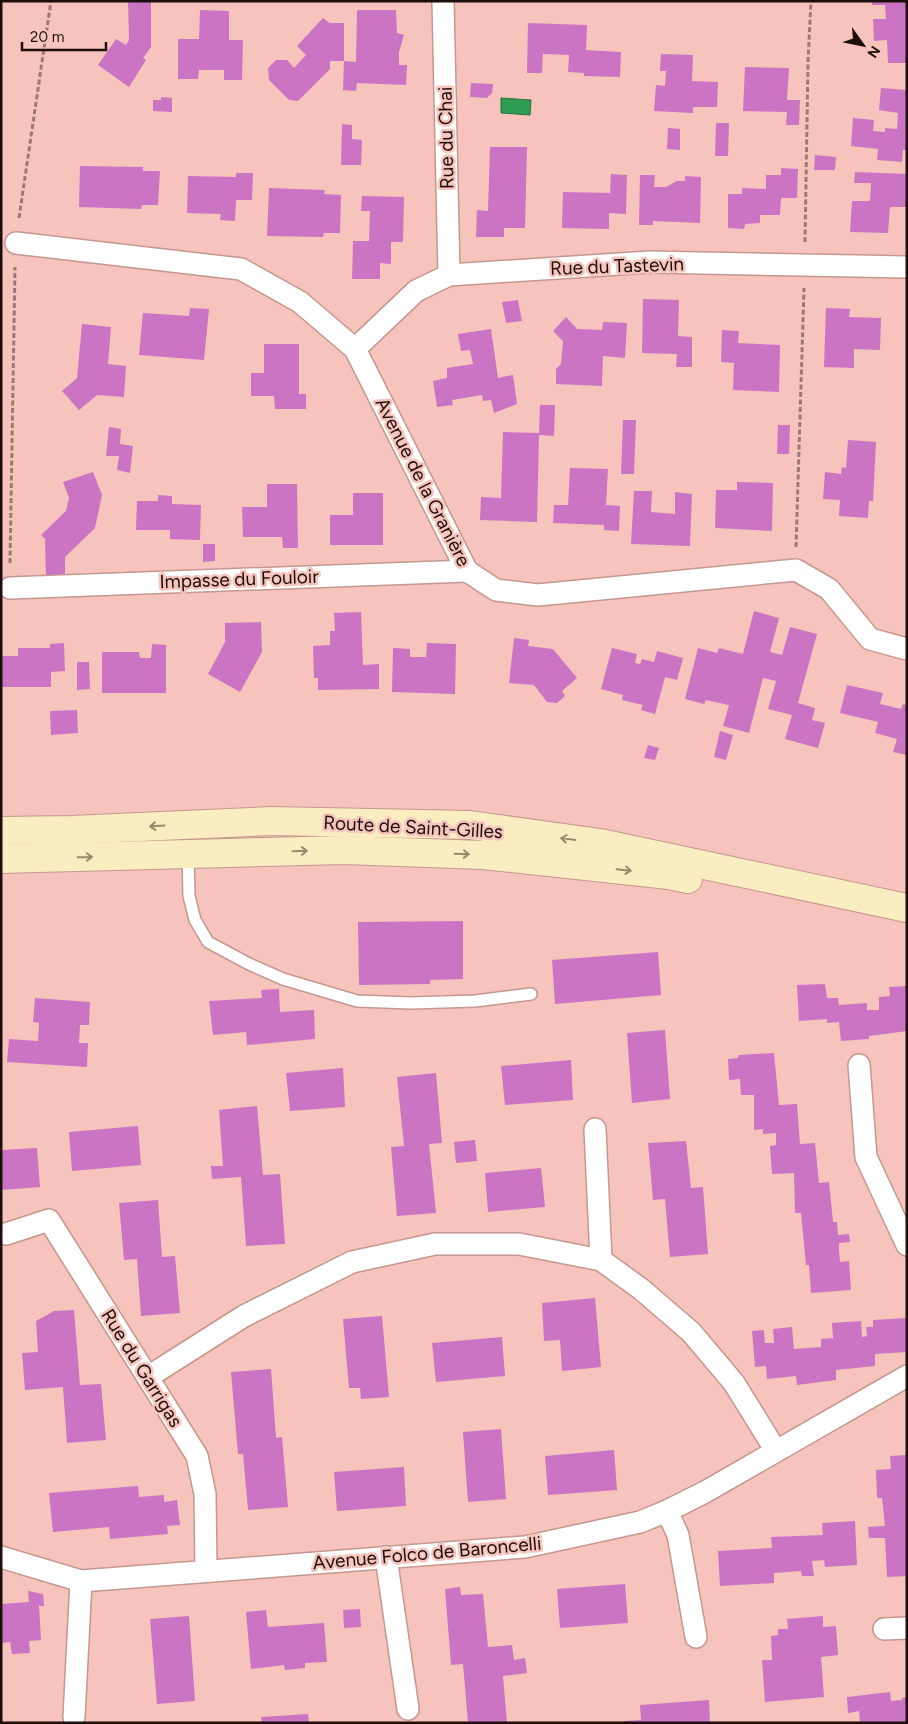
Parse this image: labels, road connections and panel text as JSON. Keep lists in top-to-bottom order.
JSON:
{
  "streets": {
    "main road": ["Route de Saint-Gilles"],
    "street": [
      "Rue du Chai",
      "Rue du Tastevin",
      "Avenue de la Granière",
      "Impasse du Fouloir",
      "Rue du Garrigas",
      "Avenue Folco de Baroncelli"
    ]
  },
  "crossings": [
    ["Rue du Chai", "Rue du Tastevin"],
    ["Rue du Tastevin", "Avenue de la Granière"],
    ["Avenue de la Granière", "Impasse du Fouloir"],
    ["Rue du Garrigas", "Avenue Folco de Baroncelli"]
  ],
  "scale_bar": "20 m",
  "north": "bottom right"
}
